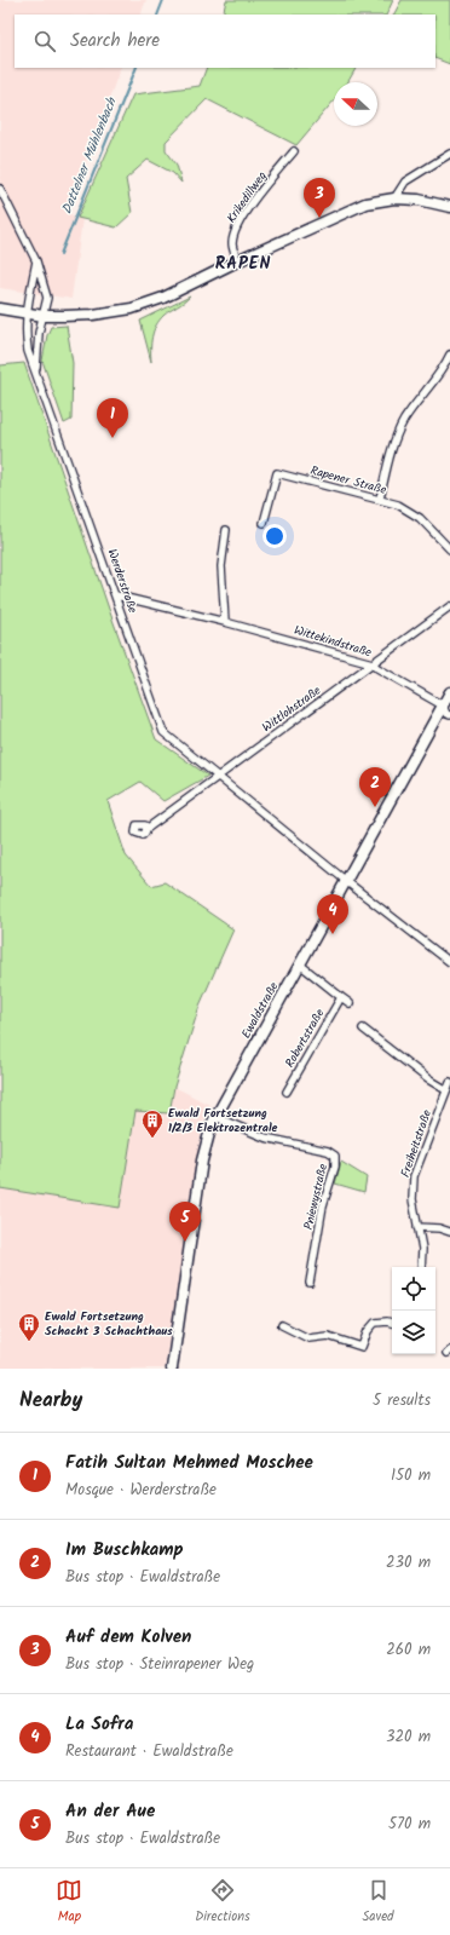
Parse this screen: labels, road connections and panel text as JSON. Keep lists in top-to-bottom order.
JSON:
{
  "streets": {
    "street": [
      "Krikedillweg",
      "Rapener Straße",
      "Werderstraße",
      "Wittekindstraße",
      "Wittlohstraße",
      "Ewaldstraße",
      "Robertstraße",
      "Freiheitstraße",
      "Pniewystraße"
    ]
  },
  "crossings": [
    ["Werderstraße", "Wittekindstraße"],
    ["Werderstraße", "Wittlohstraße"],
    ["Werderstraße", "Ewaldstraße"],
    ["Wittekindstraße", "Wittlohstraße"],
    ["Wittekindstraße", "Ewaldstraße"],
    ["Ewaldstraße", "Pniewystraße"]
  ],
  "districts": ["RAPEN"],
  "water": ["Dattelner Mühlenbach"],
  "places": {
    "building": ["Ewald Fortsetzung 1/2/3 Elektrozentrale", "Ewald Fortsetzung Schacht 3 Schachthaus"]
  },
  "north": "left",
  "page": {
    "search": "Search here",
    "pins": [
      "3",
      "1",
      "2",
      "4",
      "5"
    ],
    "heading": ["Nearby", "5 results"],
    "list": [
      {
        "mark": "1",
        "name": "Fatih Sultan Mehmed Moschee",
        "note": "Mosque · Werderstraße",
        "value": "150 m"
      },
      {
        "mark": "2",
        "name": "Im Buschkamp",
        "note": "Bus stop · Ewaldstraße",
        "value": "230 m"
      },
      {
        "mark": "3",
        "name": "Auf dem Kolven",
        "note": "Bus stop · Steinrapener Weg",
        "value": "260 m"
      },
      {
        "mark": "4",
        "name": "La Sofra",
        "note": "Restaurant · Ewaldstraße",
        "value": "320 m"
      },
      {
        "mark": "5",
        "name": "An der Aue",
        "note": "Bus stop · Ewaldstraße",
        "value": "570 m"
      }
    ],
    "nav": ["Map", "Directions", "Saved"]
  }
}
